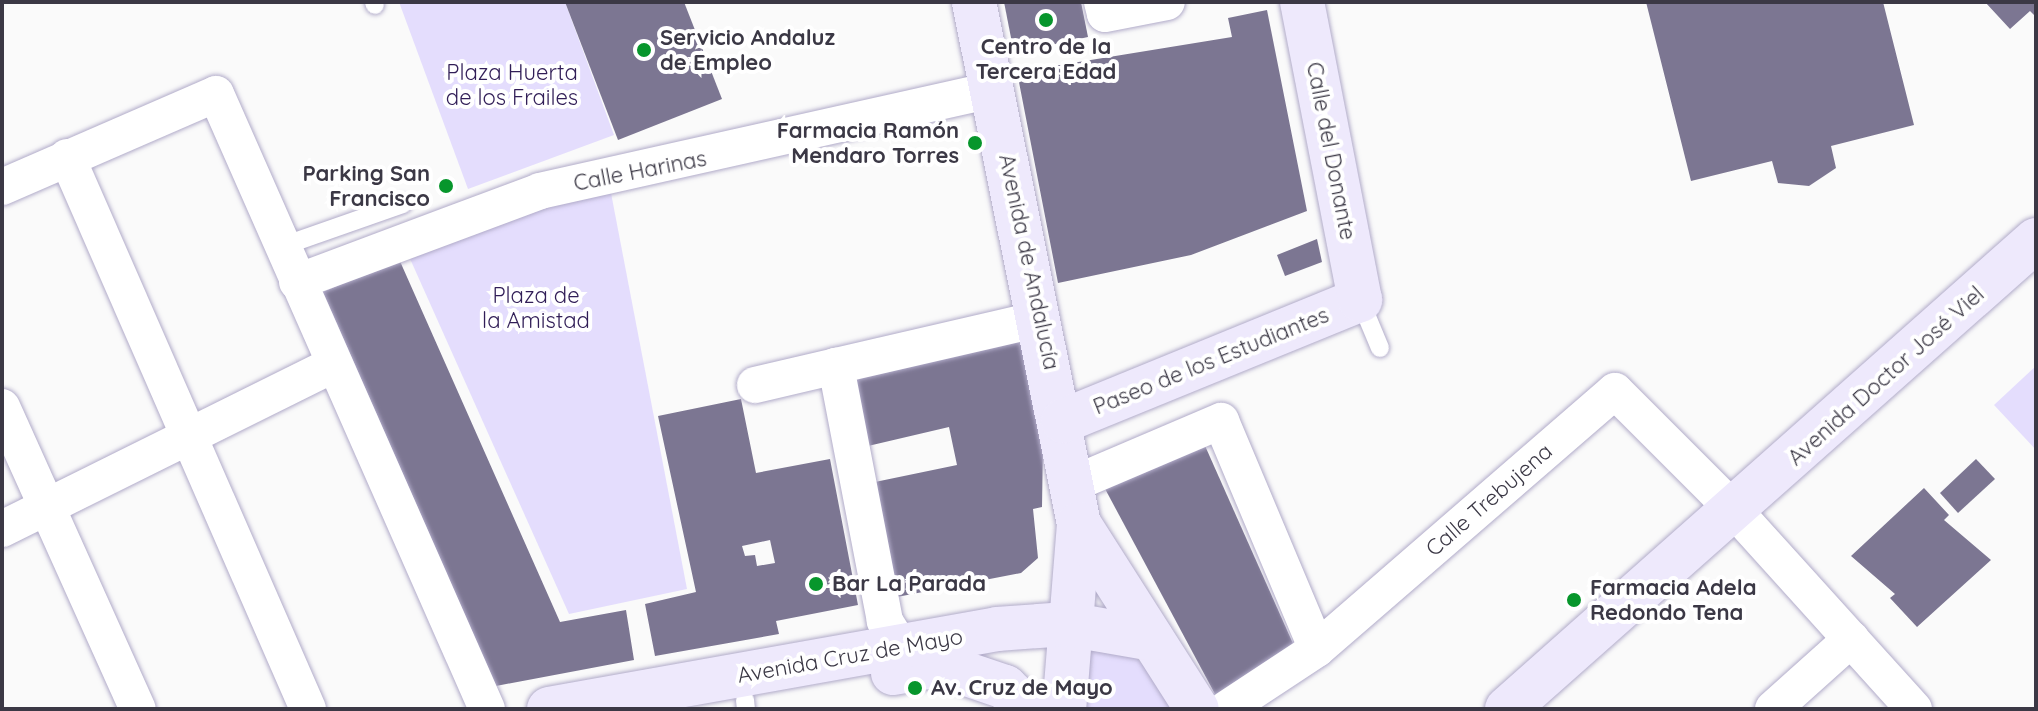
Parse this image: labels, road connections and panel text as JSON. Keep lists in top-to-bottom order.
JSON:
{
  "streets": {
    "street": [
      "Calle del Donante",
      "Calle Harinas",
      "Avenida de Andalucía",
      "Paseo de los Estudiantes",
      "Avenida Doctor José Viel",
      "Calle Trebujena",
      "Avenida Cruz de Mayo"
    ]
  },
  "crossings": [
    ["Calle del Donante", "Paseo de los Estudiantes"],
    ["Calle Harinas", "Avenida de Andalucía"],
    ["Avenida de Andalucía", "Paseo de los Estudiantes"],
    ["Avenida de Andalucía", "Avenida Cruz de Mayo"],
    ["Avenida Doctor José Viel", "Calle Trebujena"]
  ],
  "parks": ["Plaza Huerta de los Frailes", "Plaza de la Amistad"],
  "places": [
    "Centro de la Tercera Edad",
    "Servicio Andaluz de Empleo",
    "Farmacia Ramón Mendaro Torres",
    "Parking San Francisco",
    "Bar La Parada",
    "Farmacia Adela Redondo Tena",
    "Av. Cruz de Mayo"
  ]
}
